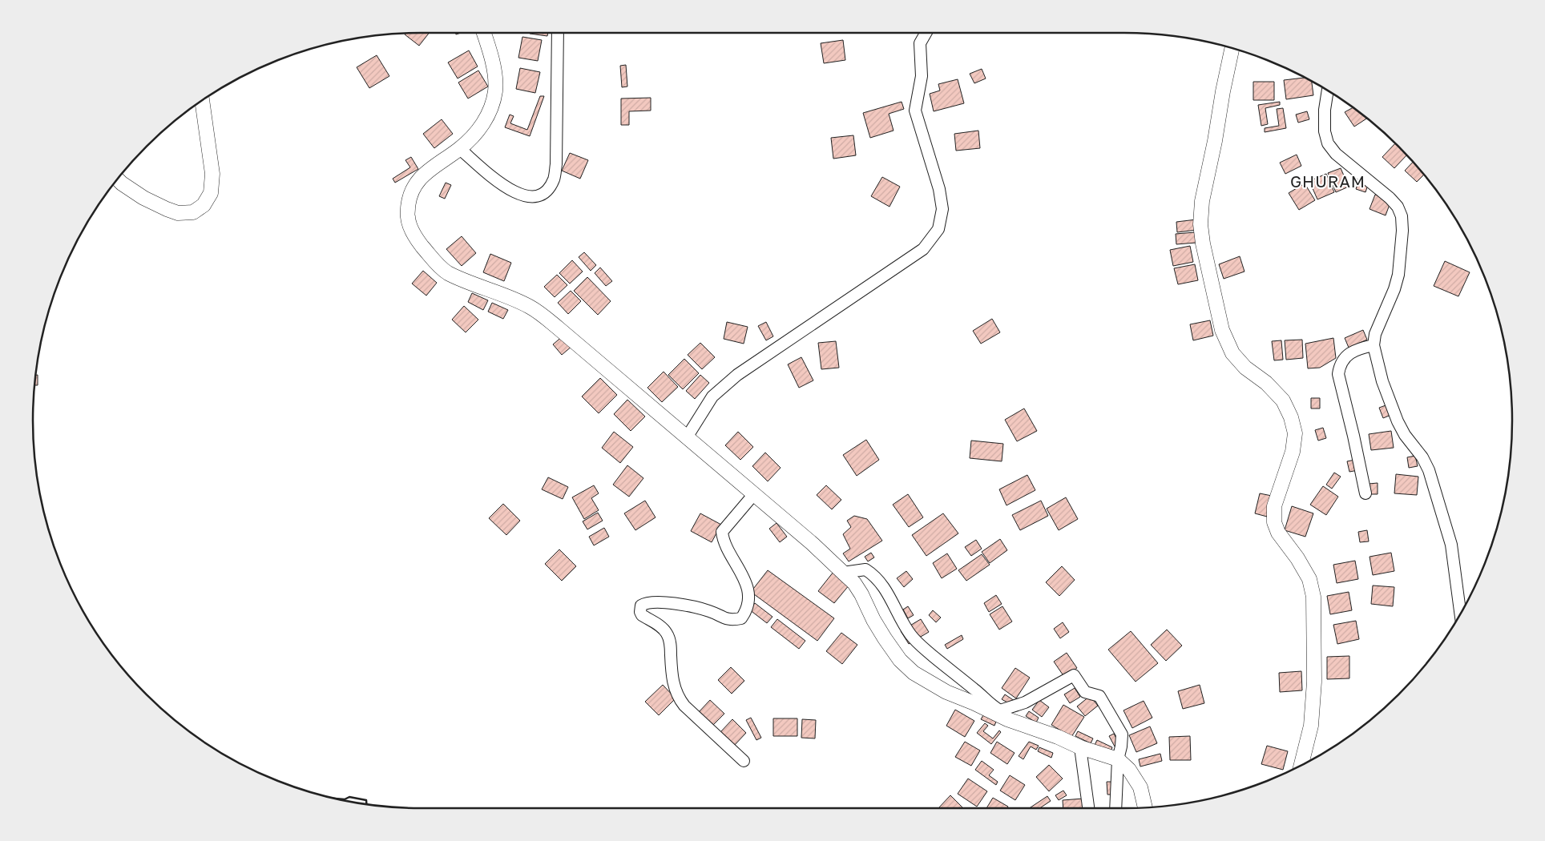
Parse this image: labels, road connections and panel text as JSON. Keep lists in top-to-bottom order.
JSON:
{
  "districts": ["GHURAM"]
}
